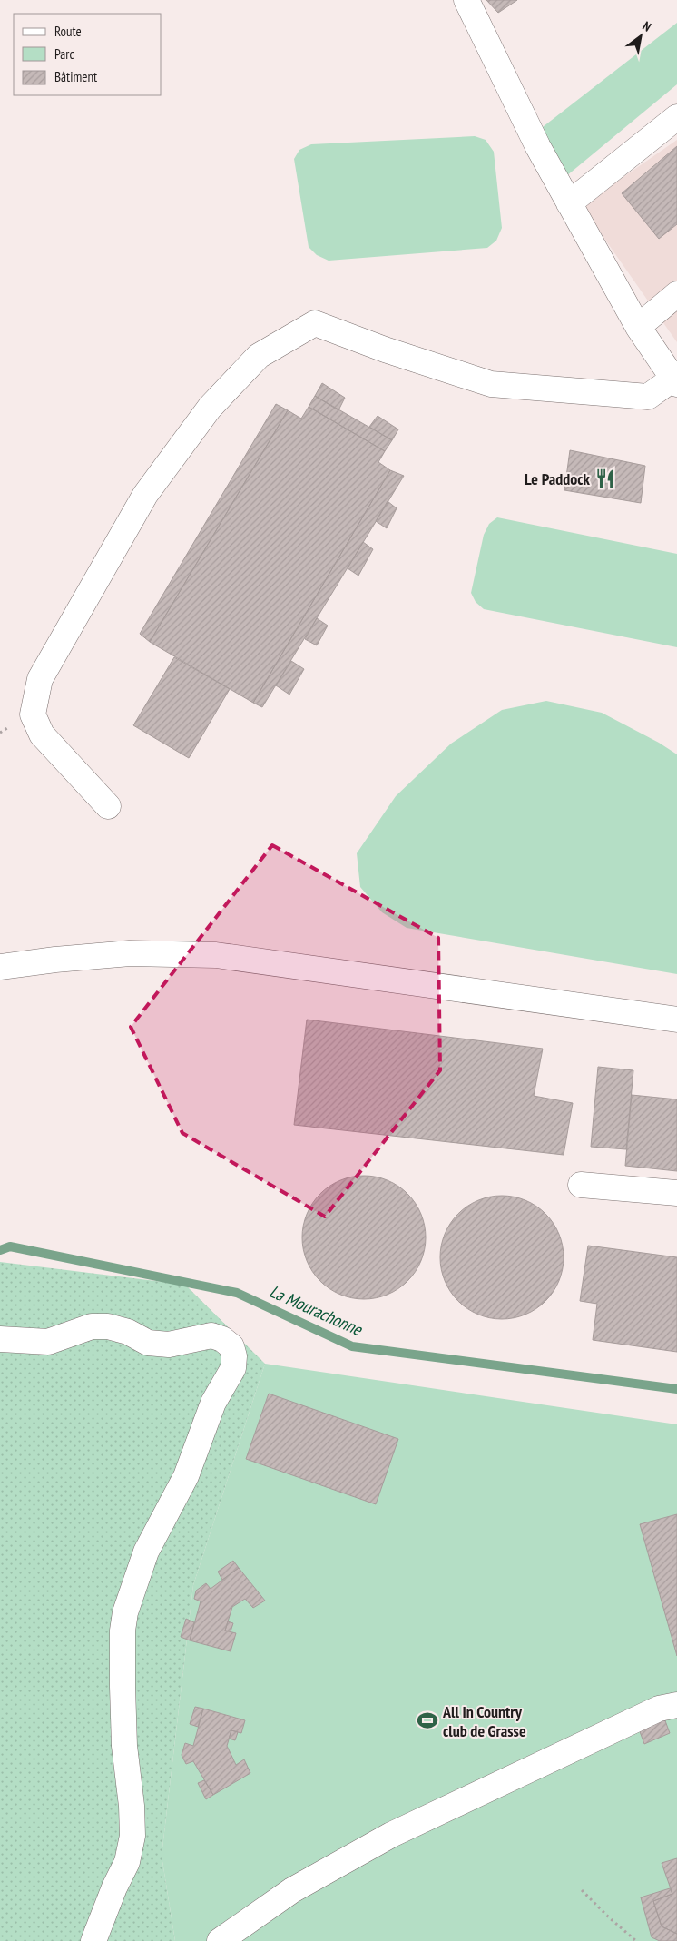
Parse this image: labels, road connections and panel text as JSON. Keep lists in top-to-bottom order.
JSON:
{
  "water": ["La Mourachonne"],
  "places": {
    "restaurant": ["Le Paddock"],
    "sports": ["All In Country club de Grasse"]
  },
  "legend": ["Route", "Parc", "Bâtiment"],
  "north": "top right"
}
